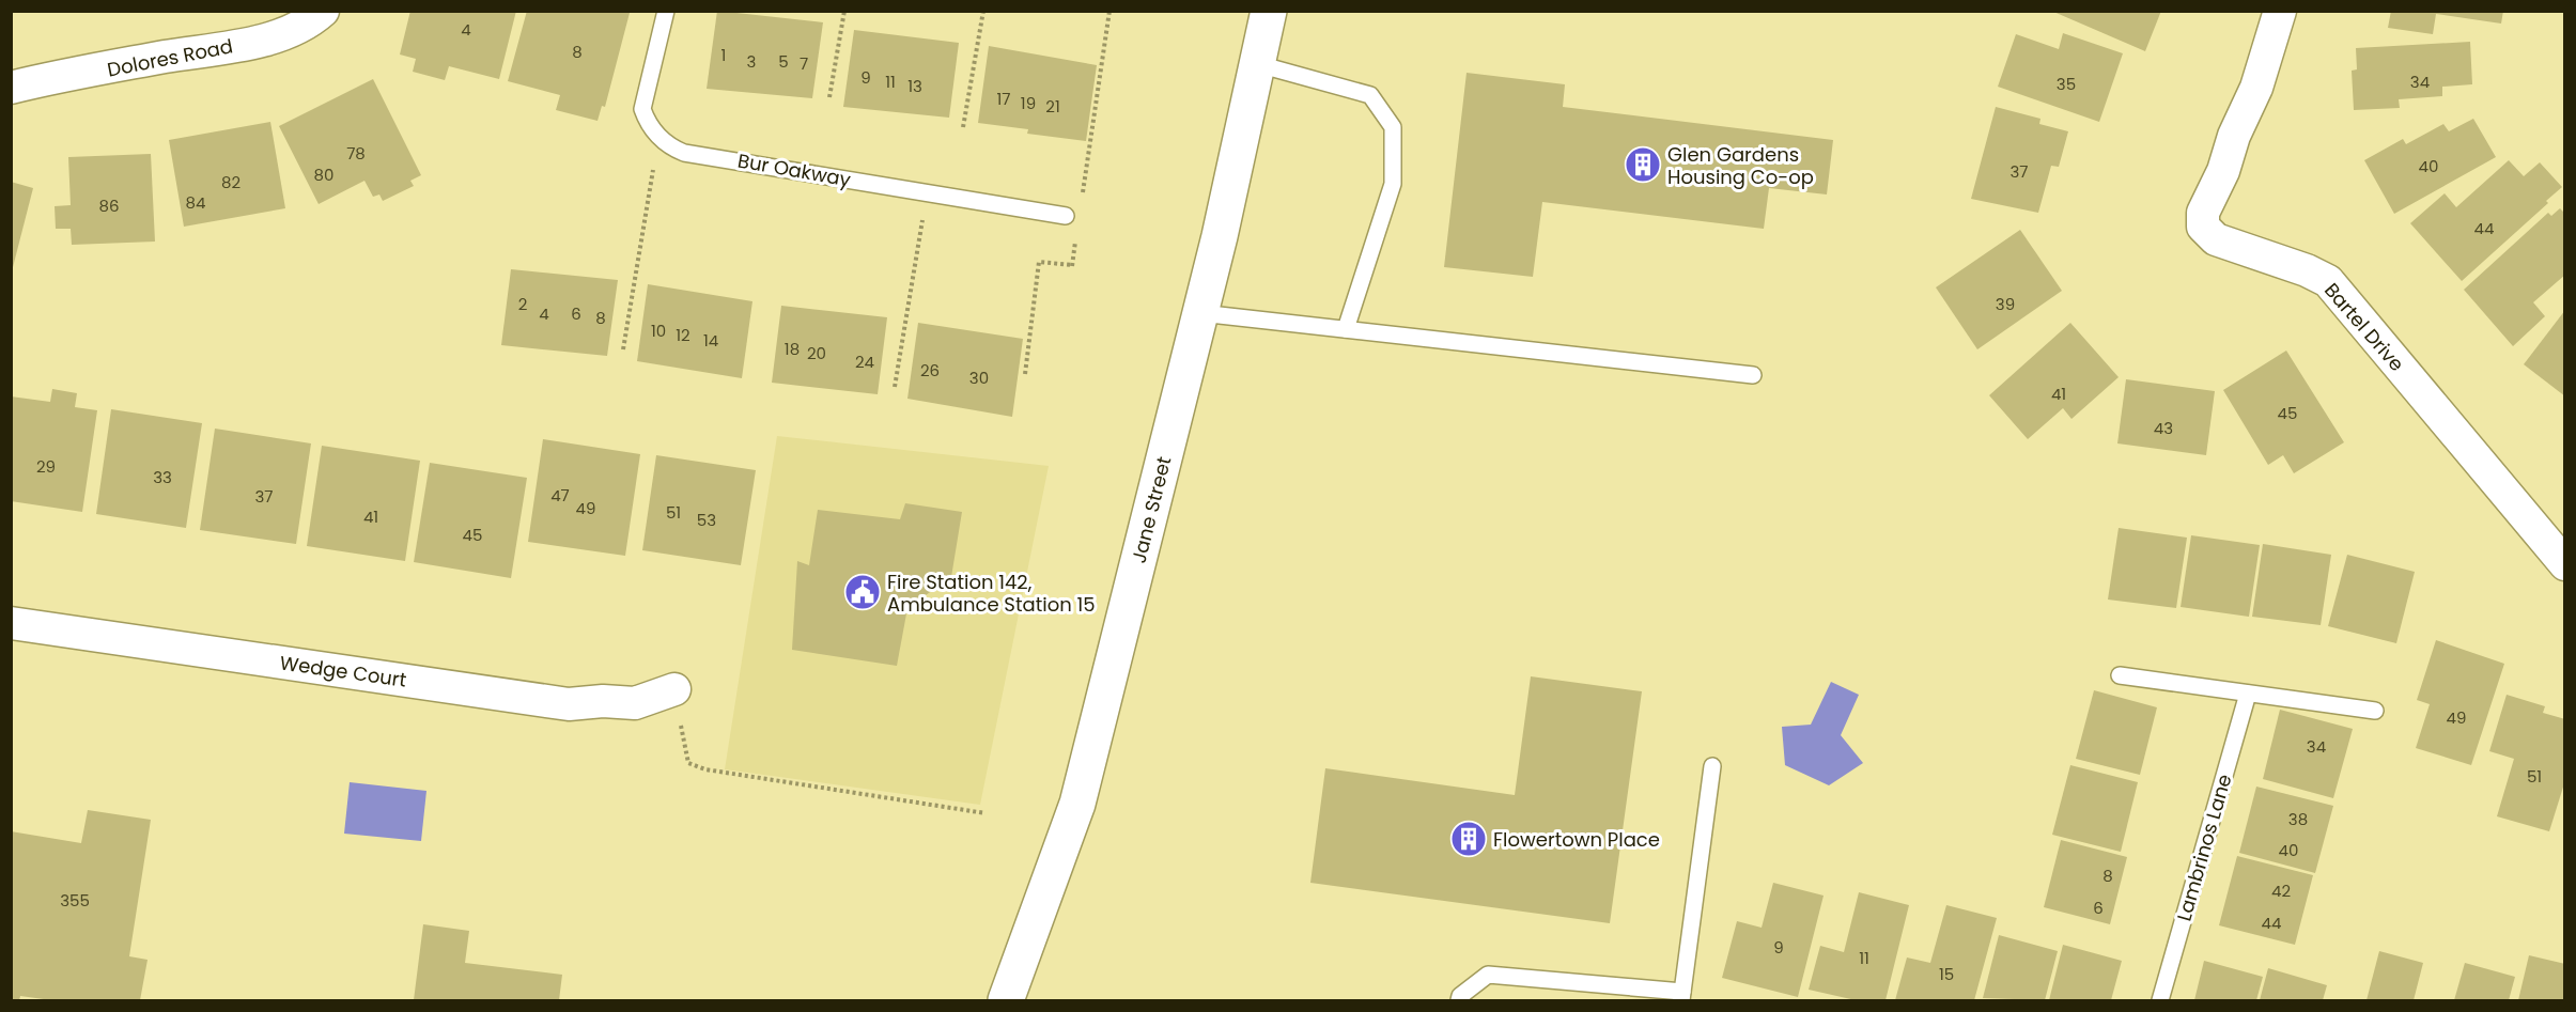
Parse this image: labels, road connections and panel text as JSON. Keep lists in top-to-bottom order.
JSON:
{
  "streets": {
    "main road": ["Jane Street"],
    "street": ["Dolores Road", "Bartel Drive", "Wedge Court"],
    "lane": ["Bur Oakway", "Lambrinos Lane"]
  },
  "places": {
    "building": ["Glen Gardens Housing Co-op", "Flowertown Place"],
    "public building": ["Fire Station 142, Ambulance Station 15"]
  },
  "house_numbers": [
    "4",
    "8",
    "1",
    "3",
    "5",
    "7",
    "9",
    "11",
    "34",
    "35",
    "13",
    "17",
    "19",
    "21",
    "78",
    "40",
    "37",
    "80",
    "82",
    "84",
    "86",
    "44",
    "2",
    "39",
    "4",
    "6",
    "8",
    "10",
    "12",
    "14",
    "18",
    "20",
    "24",
    "26",
    "30",
    "41",
    "45",
    "43",
    "29",
    "33",
    "47",
    "37",
    "49",
    "51",
    "41",
    "53",
    "45",
    "49",
    "34",
    "51",
    "38",
    "40",
    "8",
    "42",
    "355",
    "6",
    "44",
    "9",
    "11",
    "15"
  ]
}
